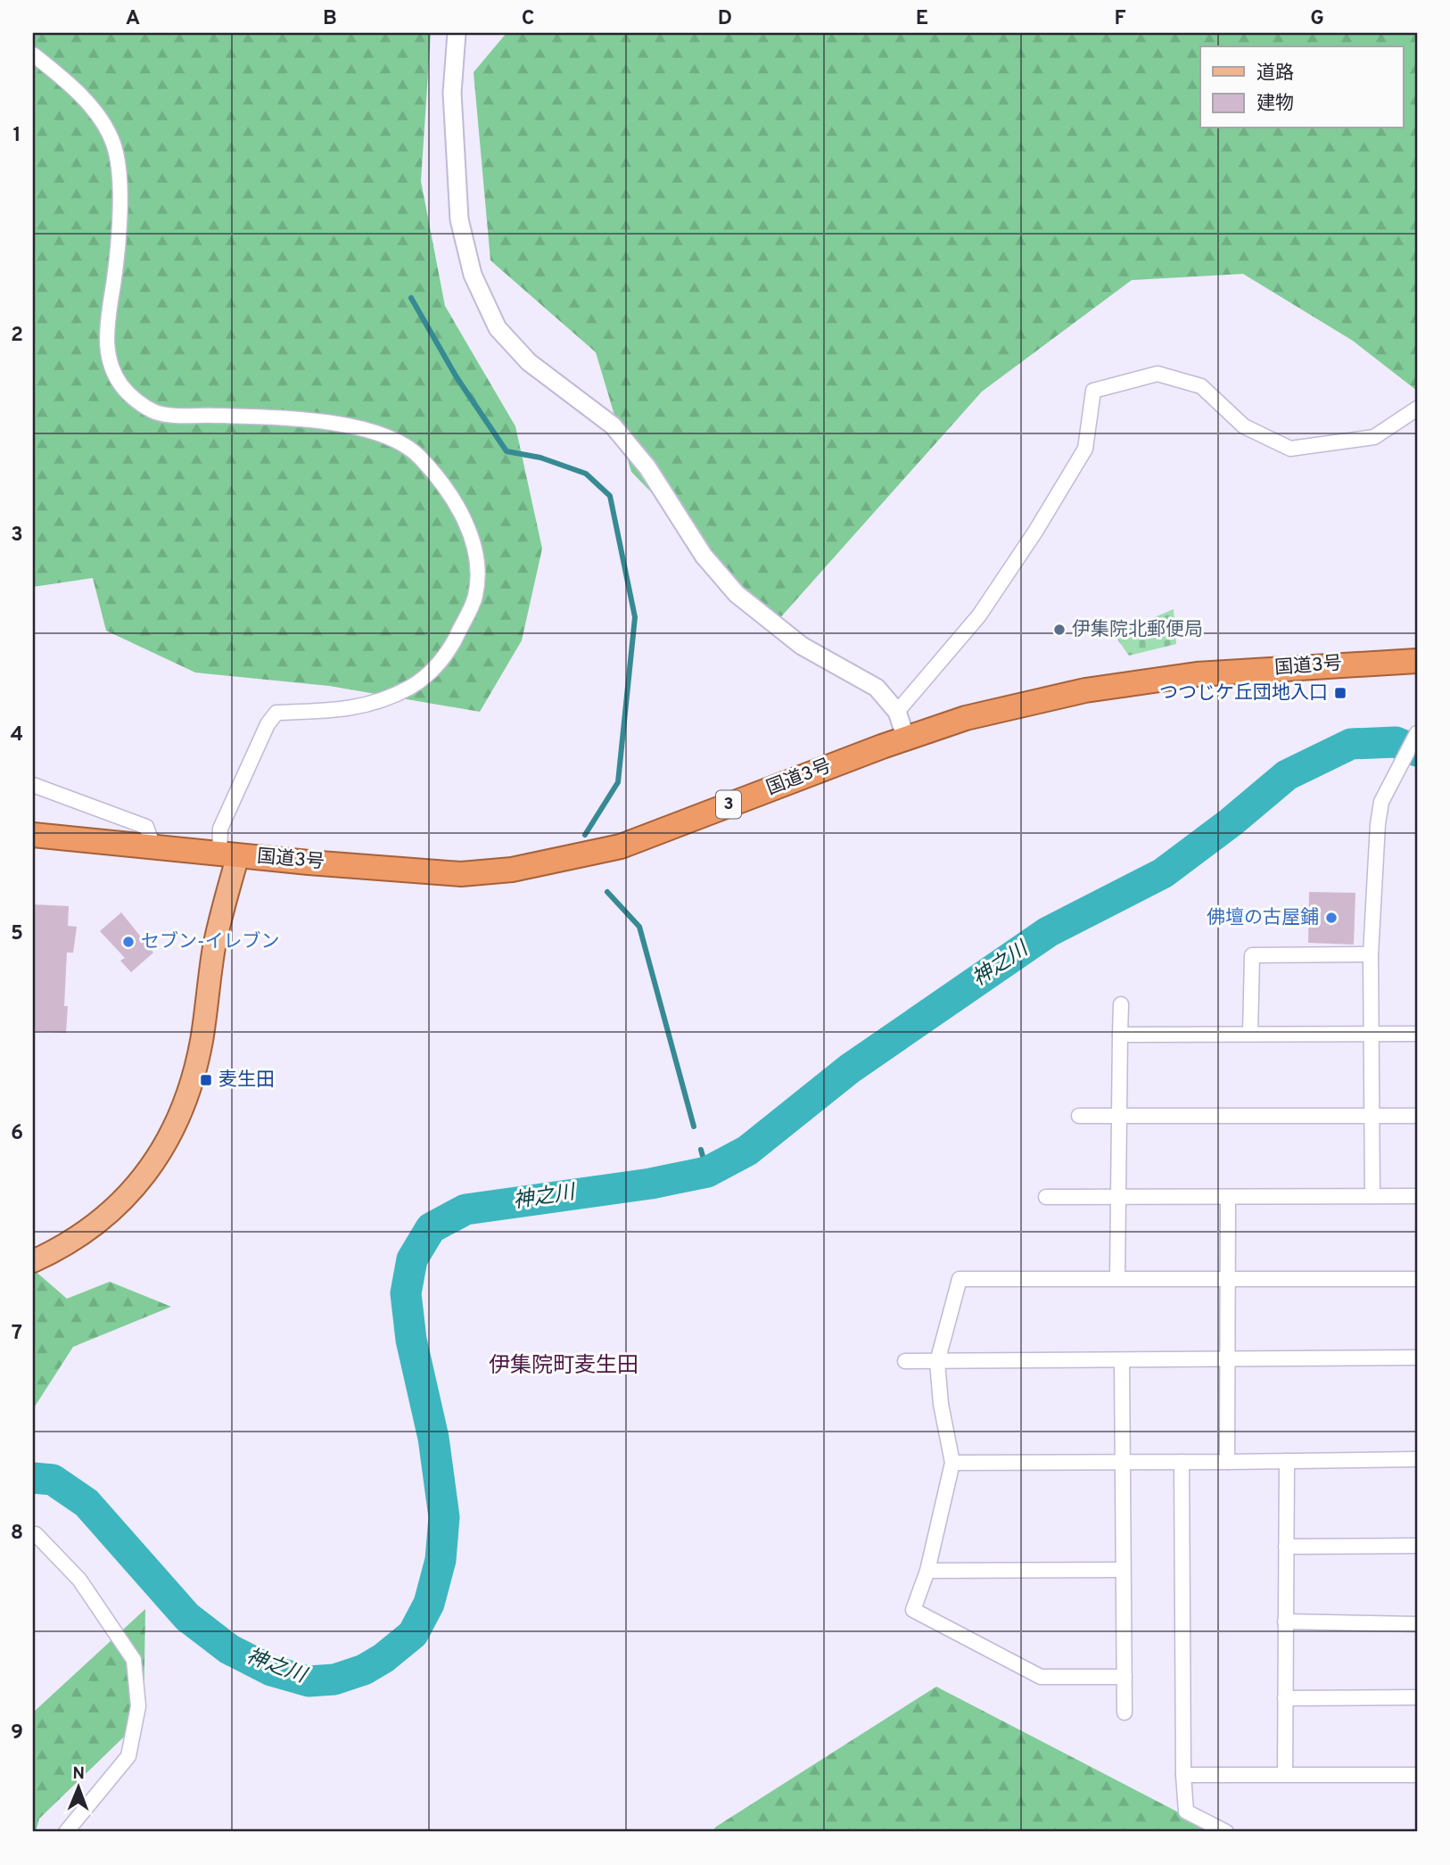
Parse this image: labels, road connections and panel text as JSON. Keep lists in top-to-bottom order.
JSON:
{
  "streets": {
    "highway": ["国道3号", "3"]
  },
  "districts": ["伊集院町麦生田"],
  "water": ["神之川"],
  "places": {
    "other": ["伊集院北郵便局", "佛壇の古屋鋪", "セブン-イレブン"],
    "transit": ["つつじケ丘団地入口", "麦生田"]
  },
  "legend": ["道路", "建物"],
  "north": "top",
  "grid": {
    "columns": [
      "A",
      "B",
      "C",
      "D",
      "E",
      "F",
      "G"
    ],
    "rows": [
      "1",
      "2",
      "3",
      "4",
      "5",
      "6",
      "7",
      "8",
      "9"
    ]
  }
}
